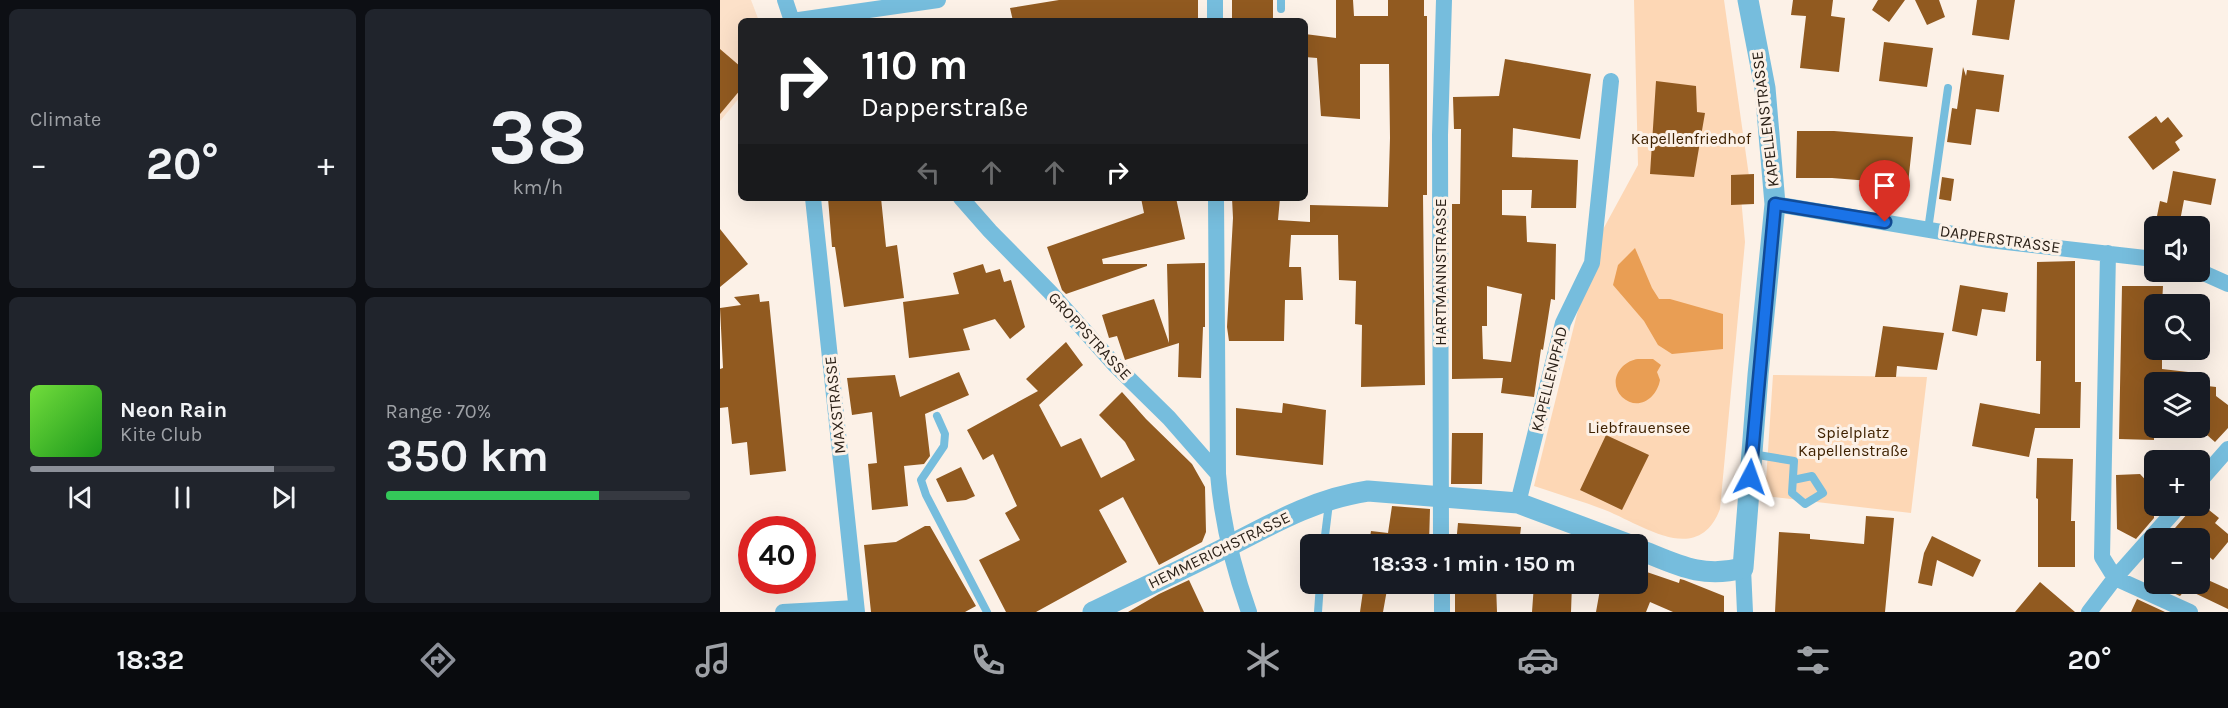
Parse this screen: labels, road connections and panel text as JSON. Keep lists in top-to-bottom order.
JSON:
{
  "streets": {
    "street": [
      "KAPELLENSTRASSE",
      "DAPPERSTRASSE",
      "HARTMANNSTRASSE",
      "GROPPSTRASSE",
      "KAPELLENPFAD",
      "MAXSTRASSE",
      "HEMMERICHSTRASSE"
    ]
  },
  "crossings": [
    ["KAPELLENSTRASSE", "DAPPERSTRASSE"],
    ["HARTMANNSTRASSE", "HEMMERICHSTRASSE"],
    ["KAPELLENPFAD", "HEMMERICHSTRASSE"]
  ],
  "parks": ["Kapellenfriedhof", "Liebfrauensee", "Spielplatz Kapellenstraße"],
  "page": {
    "tile": [
      "Climate",
      ["38", "km/h"],
      ["Range · 70%", "350 km"]
    ],
    "turn": ["110 m", "Dapperstraße"],
    "heat": ["−", "20°", "+"],
    "map_buttons": ["+", "−"],
    "song": ["Neon Rain", "Kite Club"],
    "limit": "40",
    "trip": "18:33 · 1 min · 150 m",
    "tabs": ["18:32", "20°"]
  }
}
